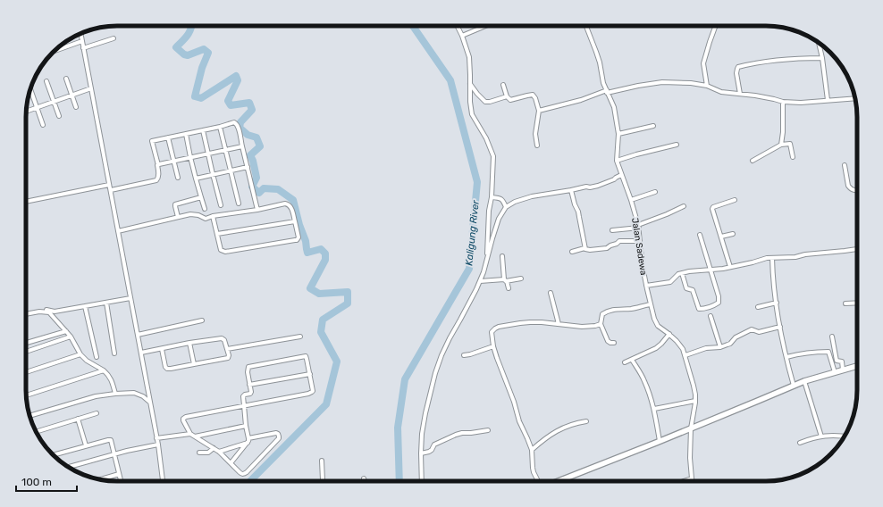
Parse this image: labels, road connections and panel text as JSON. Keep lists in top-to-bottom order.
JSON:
{
  "streets": {
    "street": ["Jalan Sadewa"]
  },
  "water": ["Kaligung River"],
  "scale_bar": "100 m"
}
